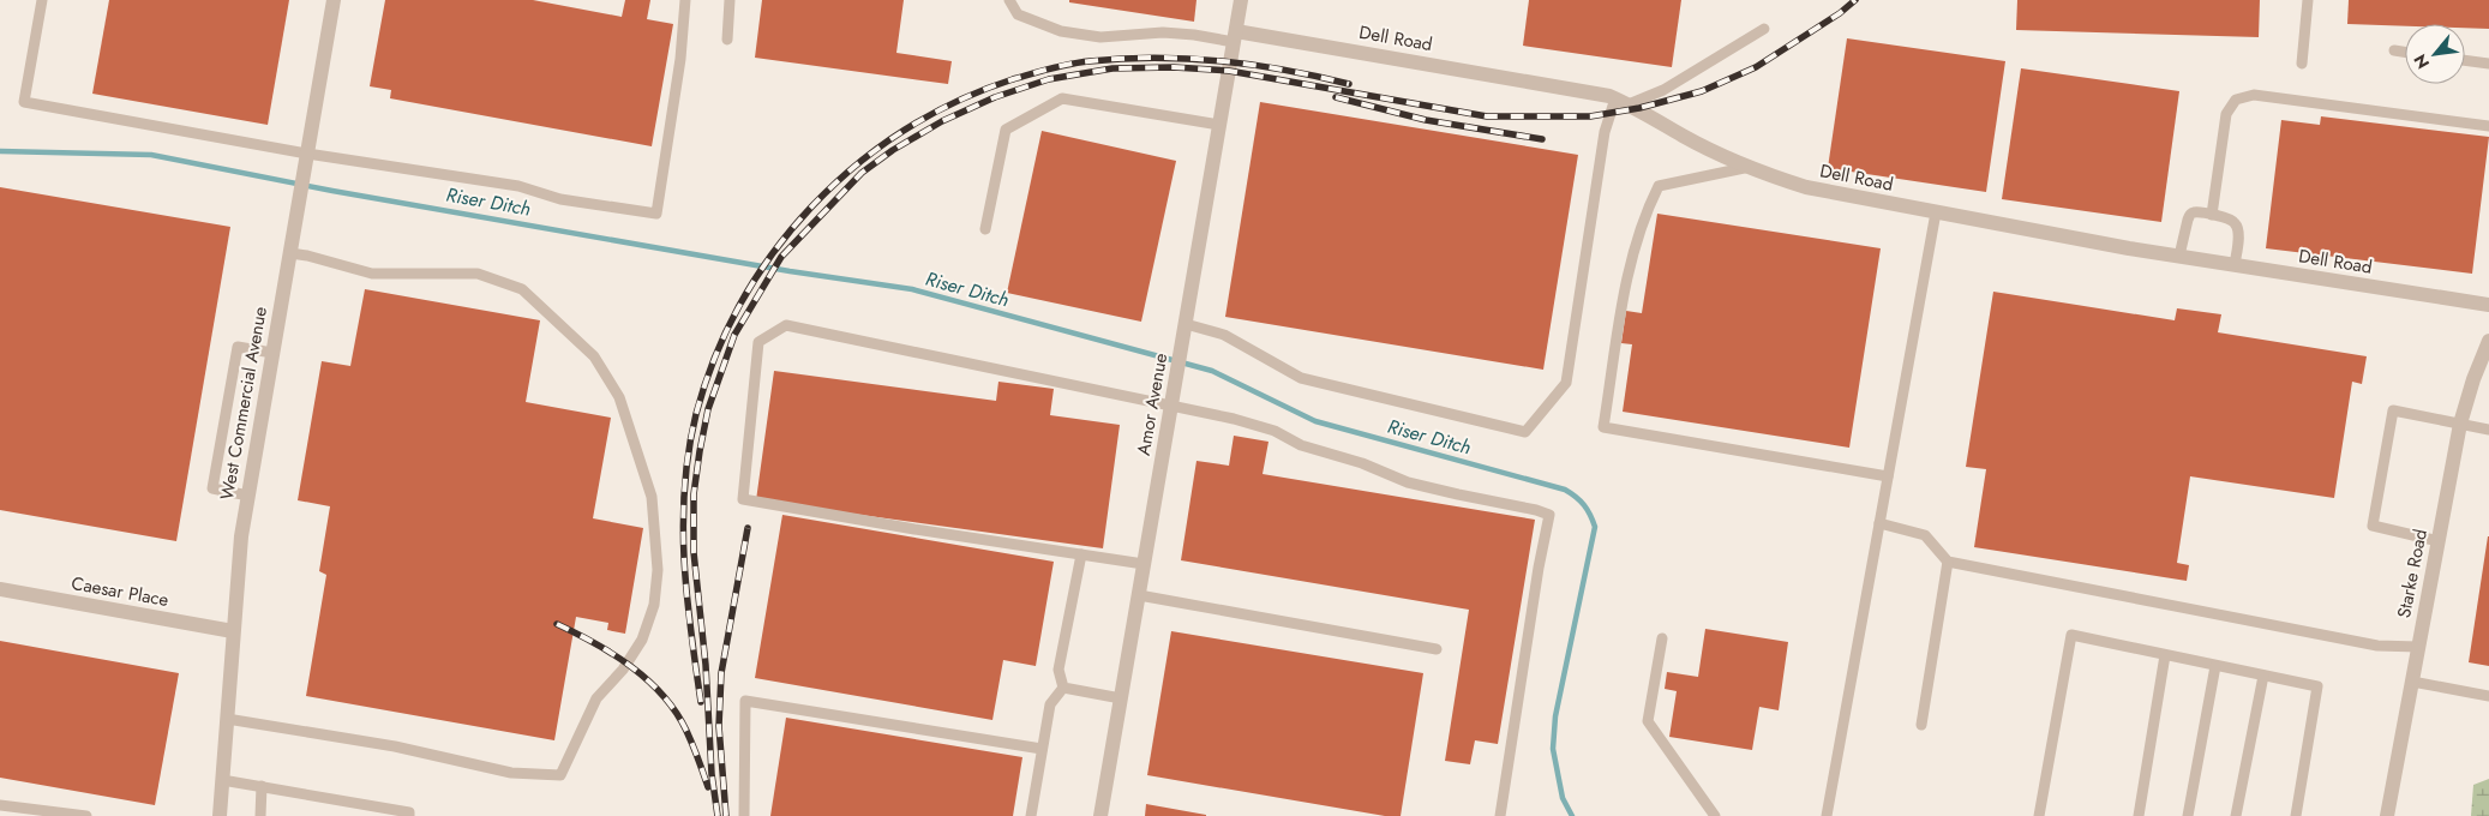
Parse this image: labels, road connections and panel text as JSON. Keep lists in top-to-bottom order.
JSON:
{
  "streets": {
    "street": [
      "Dell Road",
      "West Commercial Avenue",
      "Amor Avenue",
      "Starke Road",
      "Caesar Place"
    ]
  },
  "crossings": [
    ["Dell Road", "Amor Avenue"],
    ["West Commercial Avenue", "Caesar Place"]
  ],
  "water": ["Riser Ditch"],
  "north": "bottom left"
}
